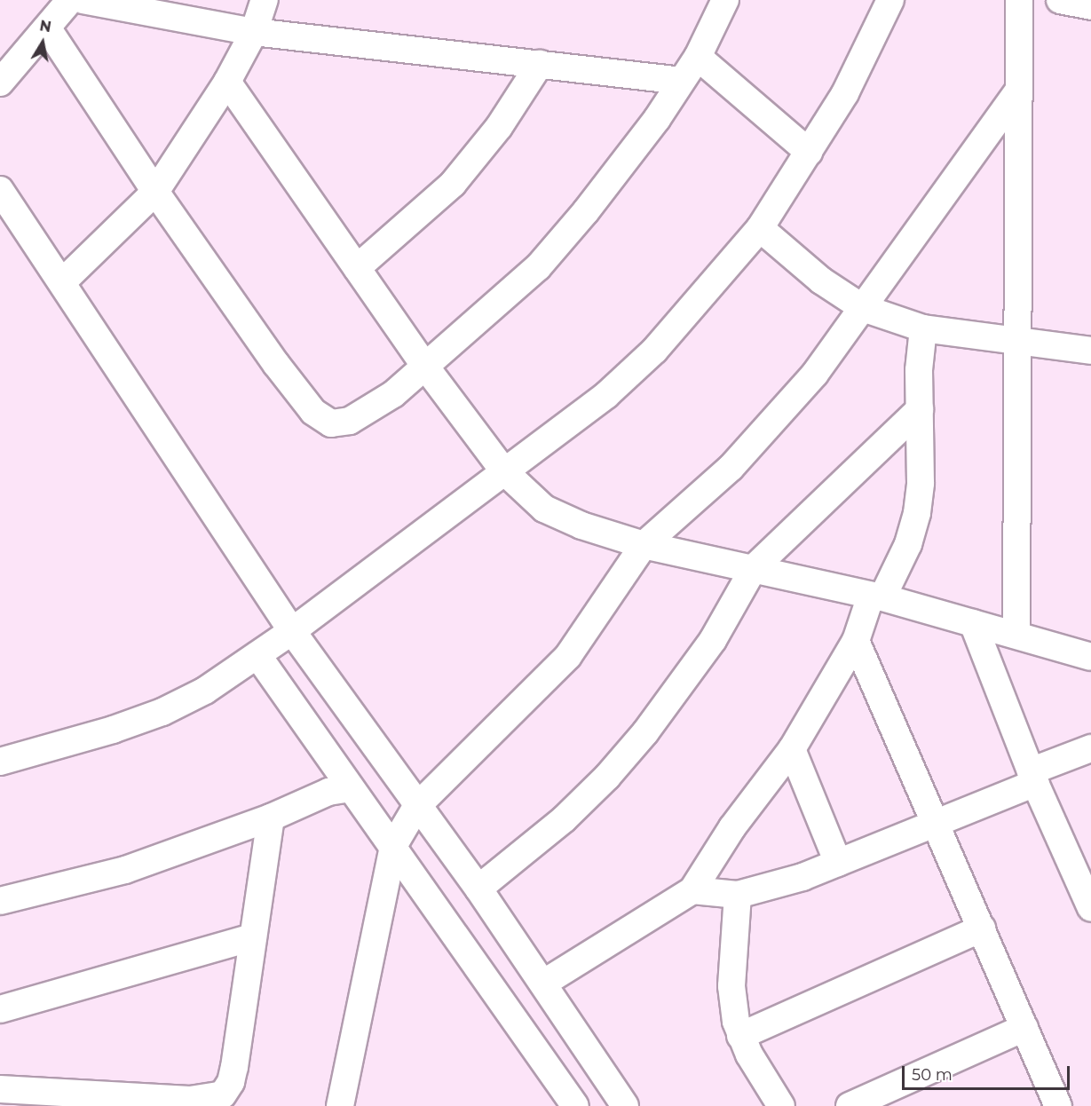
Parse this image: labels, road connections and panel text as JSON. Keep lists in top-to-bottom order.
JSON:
{
  "scale_bar": "50 m",
  "north": "top"
}
